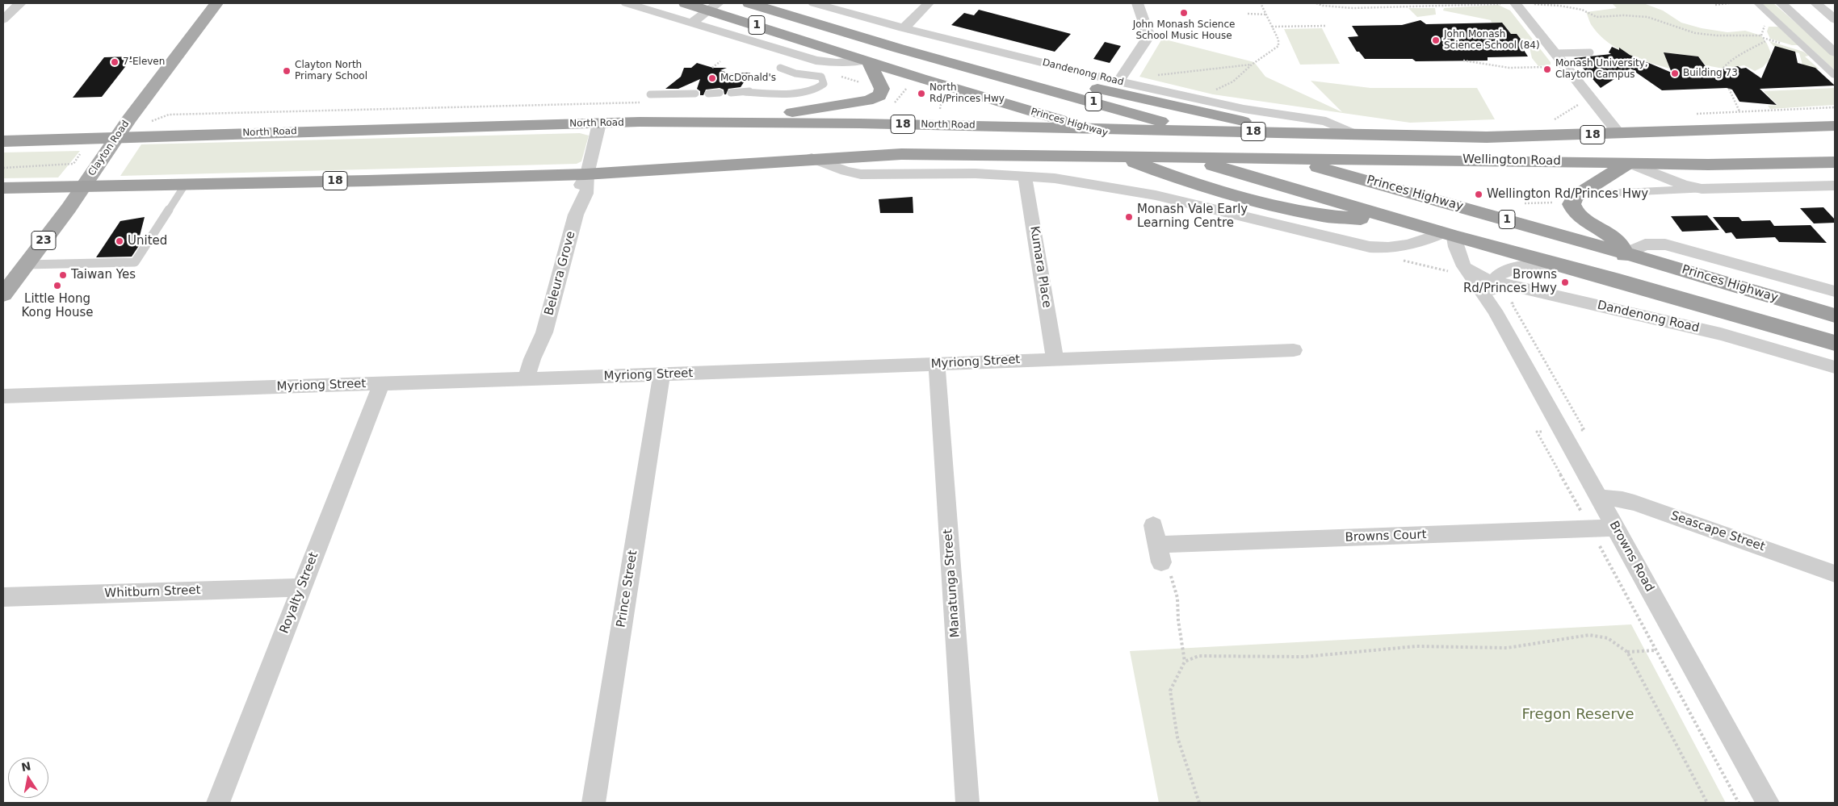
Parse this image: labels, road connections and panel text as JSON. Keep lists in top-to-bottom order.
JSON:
{
  "streets": {
    "highway": [
      "1",
      "Princes Highway",
      "North Road",
      "18",
      "Wellington Road"
    ],
    "main road": ["Clayton Road", "23"],
    "street": [
      "Dandenong Road",
      "Kumara Place",
      "Beleura Grove",
      "Myriong Street",
      "Seascape Street",
      "Browns Court",
      "Browns Road",
      "Manatunga Street",
      "Prince Street",
      "Whitburn Street",
      "Royalty Street"
    ]
  },
  "crossings": [
    ["1", "Princes Highway"],
    ["1", "Browns Road"],
    ["Dandenong Road", "Wellington Road"],
    ["Dandenong Road", "Browns Road"],
    ["Princes Highway", "North Road"],
    ["Princes Highway", "18"],
    ["Princes Highway", "Wellington Road"],
    ["Princes Highway", "Browns Road"],
    ["North Road", "Clayton Road"],
    ["North Road", "Wellington Road"],
    ["North Road", "Beleura Grove"],
    ["18", "Clayton Road"],
    ["18", "Wellington Road"],
    ["18", "Beleura Grove"],
    ["Kumara Place", "Myriong Street"],
    ["Beleura Grove", "Myriong Street"],
    ["Myriong Street", "Manatunga Street"],
    ["Myriong Street", "Prince Street"],
    ["Myriong Street", "Royalty Street"],
    ["Seascape Street", "Browns Road"],
    ["Browns Court", "Browns Road"],
    ["Whitburn Street", "Royalty Street"]
  ],
  "parks": ["Fregon Reserve"],
  "places": [
    "John Monash Science School Music House",
    "John Monash Science School (84)",
    "7-Eleven",
    "Monash University, Clayton Campus",
    "Clayton North Primary School",
    "Building 73",
    "McDonald's",
    "North Rd/Princes Hwy",
    "Wellington Rd/Princes Hwy",
    "Monash Vale Early Learning Centre",
    "United",
    "Taiwan Yes",
    "Browns Rd/Princes Hwy",
    "Little Hong Kong House"
  ],
  "north": "top"
}
